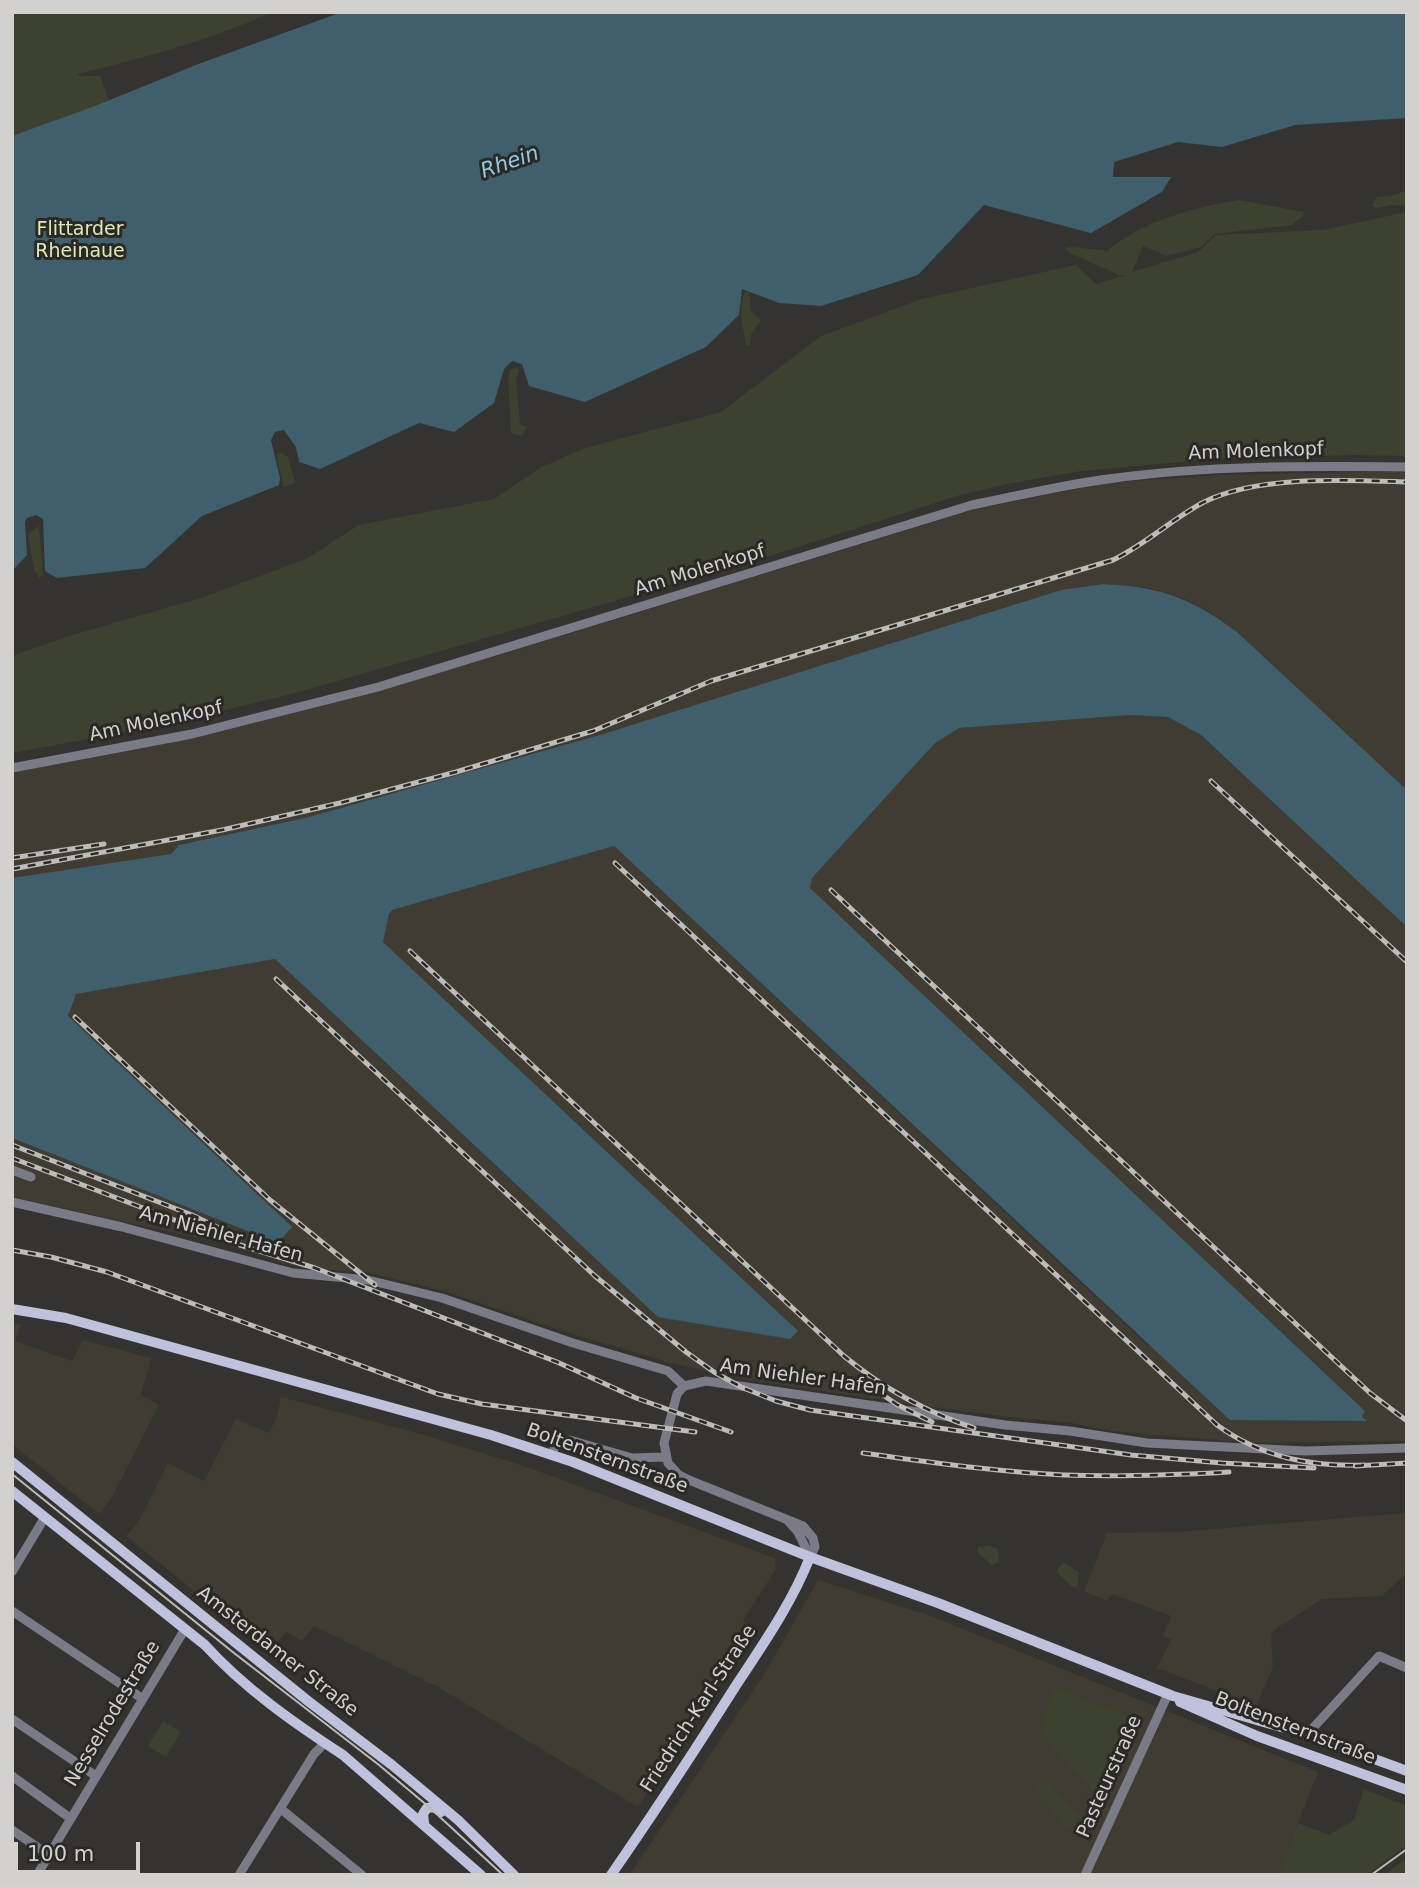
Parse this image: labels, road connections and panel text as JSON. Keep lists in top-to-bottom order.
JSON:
{
  "streets": {
    "main road": ["Boltensternstraße", "Amsterdamer Straße", "Friedrich-Karl-Straße"],
    "street": [
      "Am Molenkopf",
      "Am Niehler Hafen",
      "Nesselrodestraße",
      "Pasteurstraße"
    ]
  },
  "crossings": [
    ["Boltensternstraße", "Friedrich-Karl-Straße"],
    ["Boltensternstraße", "Pasteurstraße"],
    ["Amsterdamer Straße", "Nesselrodestraße"]
  ],
  "water": ["Rhein"],
  "parks": ["Flittarder Rheinaue"],
  "scale_bar": "100 m"
}
